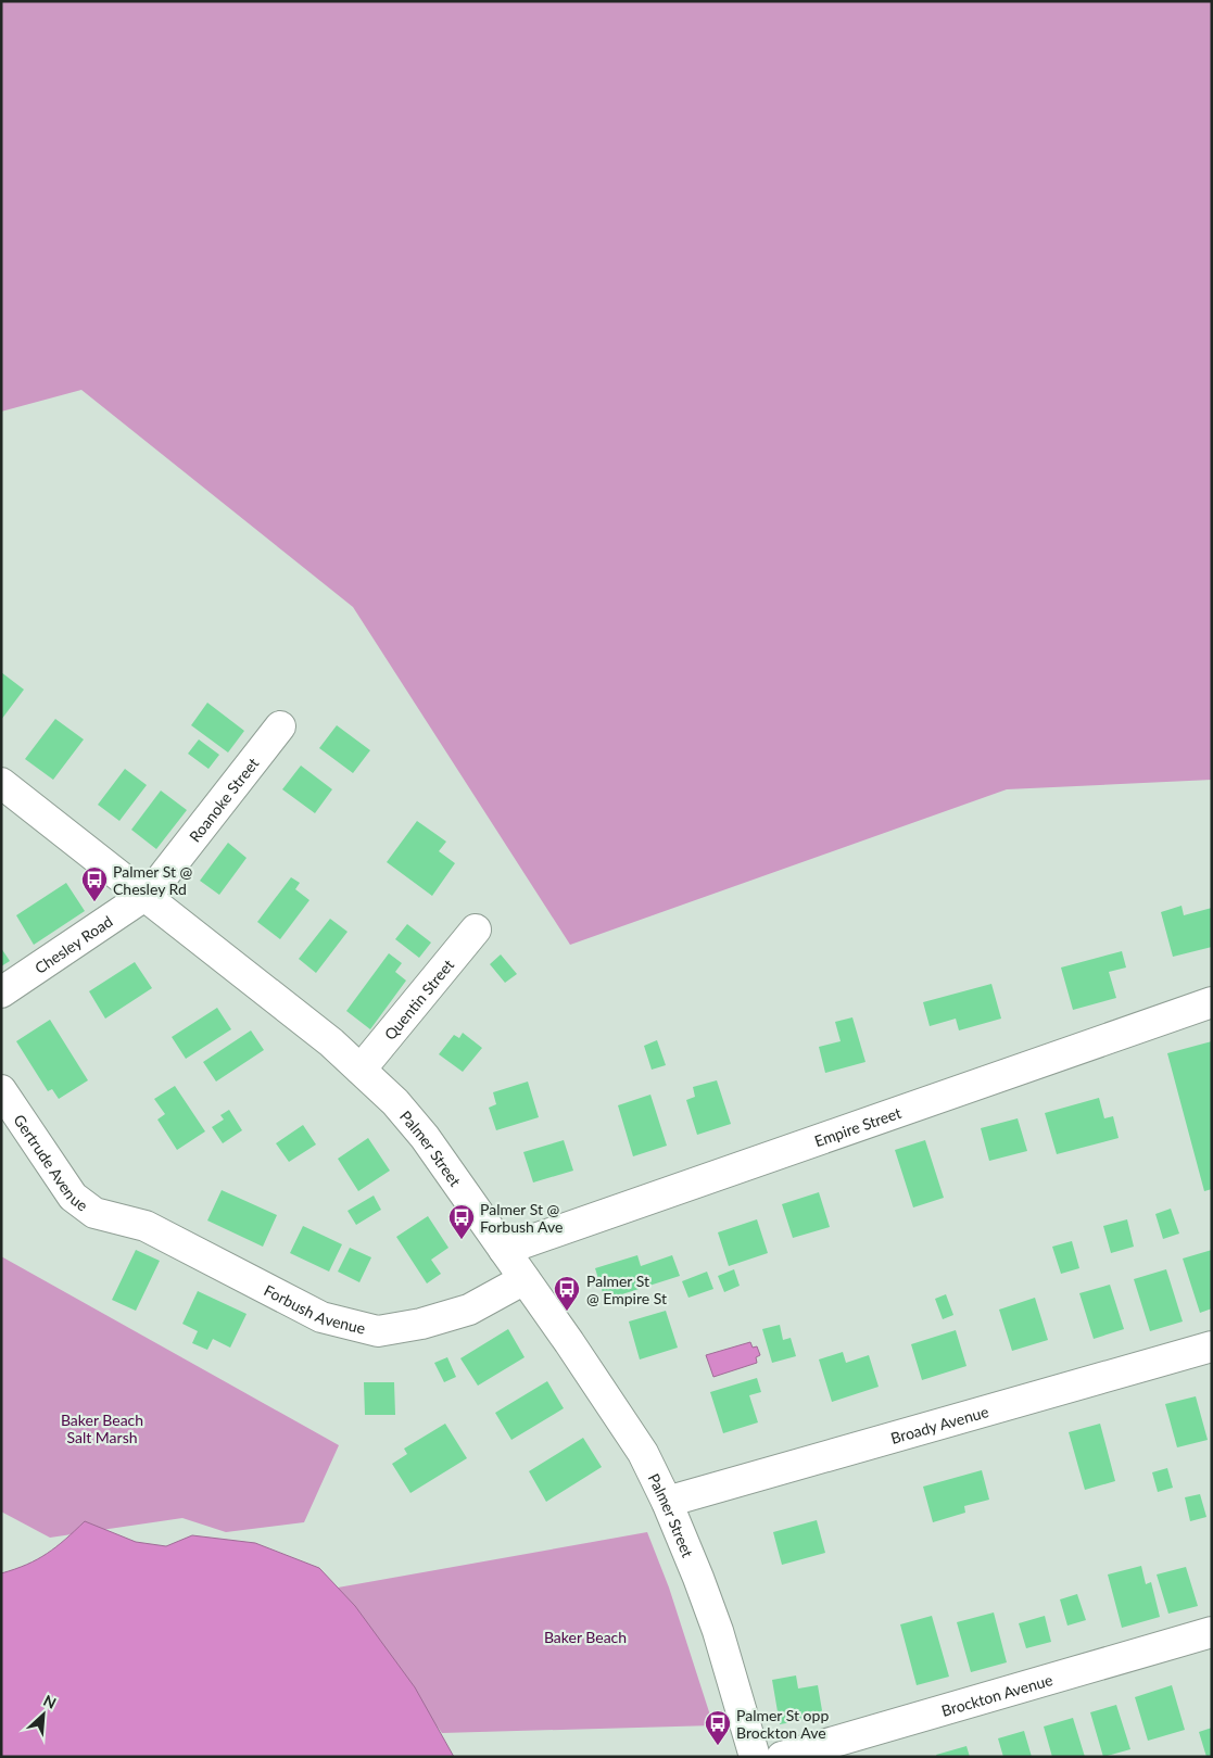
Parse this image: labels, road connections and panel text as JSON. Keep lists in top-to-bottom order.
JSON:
{
  "streets": {
    "street": [
      "Roanoke Street",
      "Chesley Road",
      "Quentin Street",
      "Empire Street",
      "Palmer Street",
      "Gertrude Avenue",
      "Forbush Avenue",
      "Broady Avenue",
      "Brockton Avenue"
    ]
  },
  "crossings": [
    ["Roanoke Street", "Chesley Road"],
    ["Roanoke Street", "Palmer Street"],
    ["Chesley Road", "Palmer Street"],
    ["Quentin Street", "Palmer Street"],
    ["Empire Street", "Palmer Street"],
    ["Palmer Street", "Forbush Avenue"],
    ["Palmer Street", "Broady Avenue"],
    ["Gertrude Avenue", "Forbush Avenue"]
  ],
  "parks": ["Baker Beach Salt Marsh", "Baker Beach"],
  "places": {
    "bus stop": [
      "Palmer St @ Chesley Rd",
      "Palmer St @ Forbush Ave",
      "Palmer St @ Empire St",
      "Palmer St opp Brockton Ave"
    ]
  },
  "north": "top right"
}
